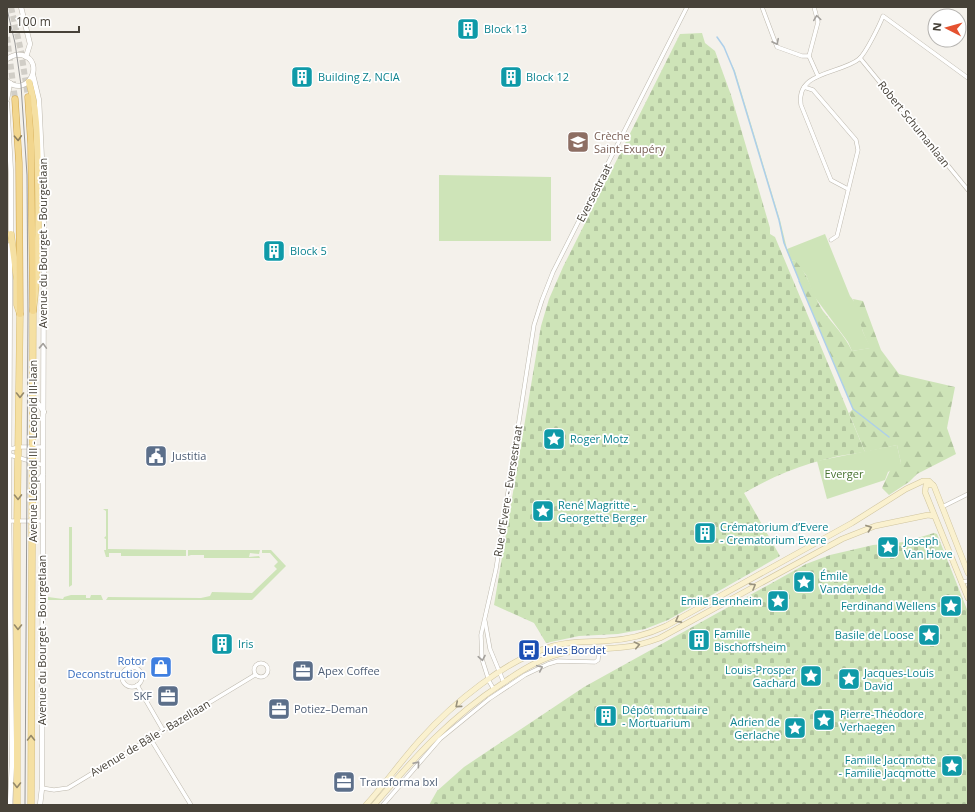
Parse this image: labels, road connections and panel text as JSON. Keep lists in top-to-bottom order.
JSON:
{
  "streets": {
    "highway": ["Avenue Léopold III - Leopold III-laan"],
    "street": [
      "Robert Schumanlaan",
      "Eversestraat",
      "Avenue du Bourget - Bourgetlaan",
      "Rue d'Evere - Eversestraat",
      "Avenue de Bâle - Bazellaan"
    ]
  },
  "crossings": [
    ["Eversestraat", "Rue d'Evere - Eversestraat"],
    ["Avenue du Bourget - Bourgetlaan", "Avenue de Bâle - Bazellaan"]
  ],
  "parks": ["Everger"],
  "places": {
    "building": [
      "Block 13",
      "Building Z, NCIA",
      "Block 12",
      "Block 5",
      "Crématorium d’Evere - Crematorium Evere",
      "Famille Bischoffsheim",
      "Iris",
      "Dépôt mortuaire - Mortuarium"
    ],
    "school or university": ["Crèche Saint-Exupéry"],
    "place": [
      "Roger Motz",
      "René Magritte - Georgette Berger",
      "Joseph Van Hove",
      "Émile Vandervelde",
      "Emile Bernheim",
      "Ferdinand Wellens",
      "Basile de Loose",
      "Louis-Prosper Gachard",
      "Jacques-Louis David",
      "Pierre-Théodore Verhaegen",
      "Adrien de Gerlache",
      "Famille Jacqmotte - Familie Jacqmotte"
    ],
    "public building": ["Justitia"],
    "bus stop": ["Jules Bordet"],
    "shop": ["Rotor Deconstruction"],
    "office": [
      "Apex Coffee",
      "SKF",
      "Potiez–Deman",
      "Transforma bxl"
    ]
  },
  "scale_bar": "100 m",
  "north": "left"
}
